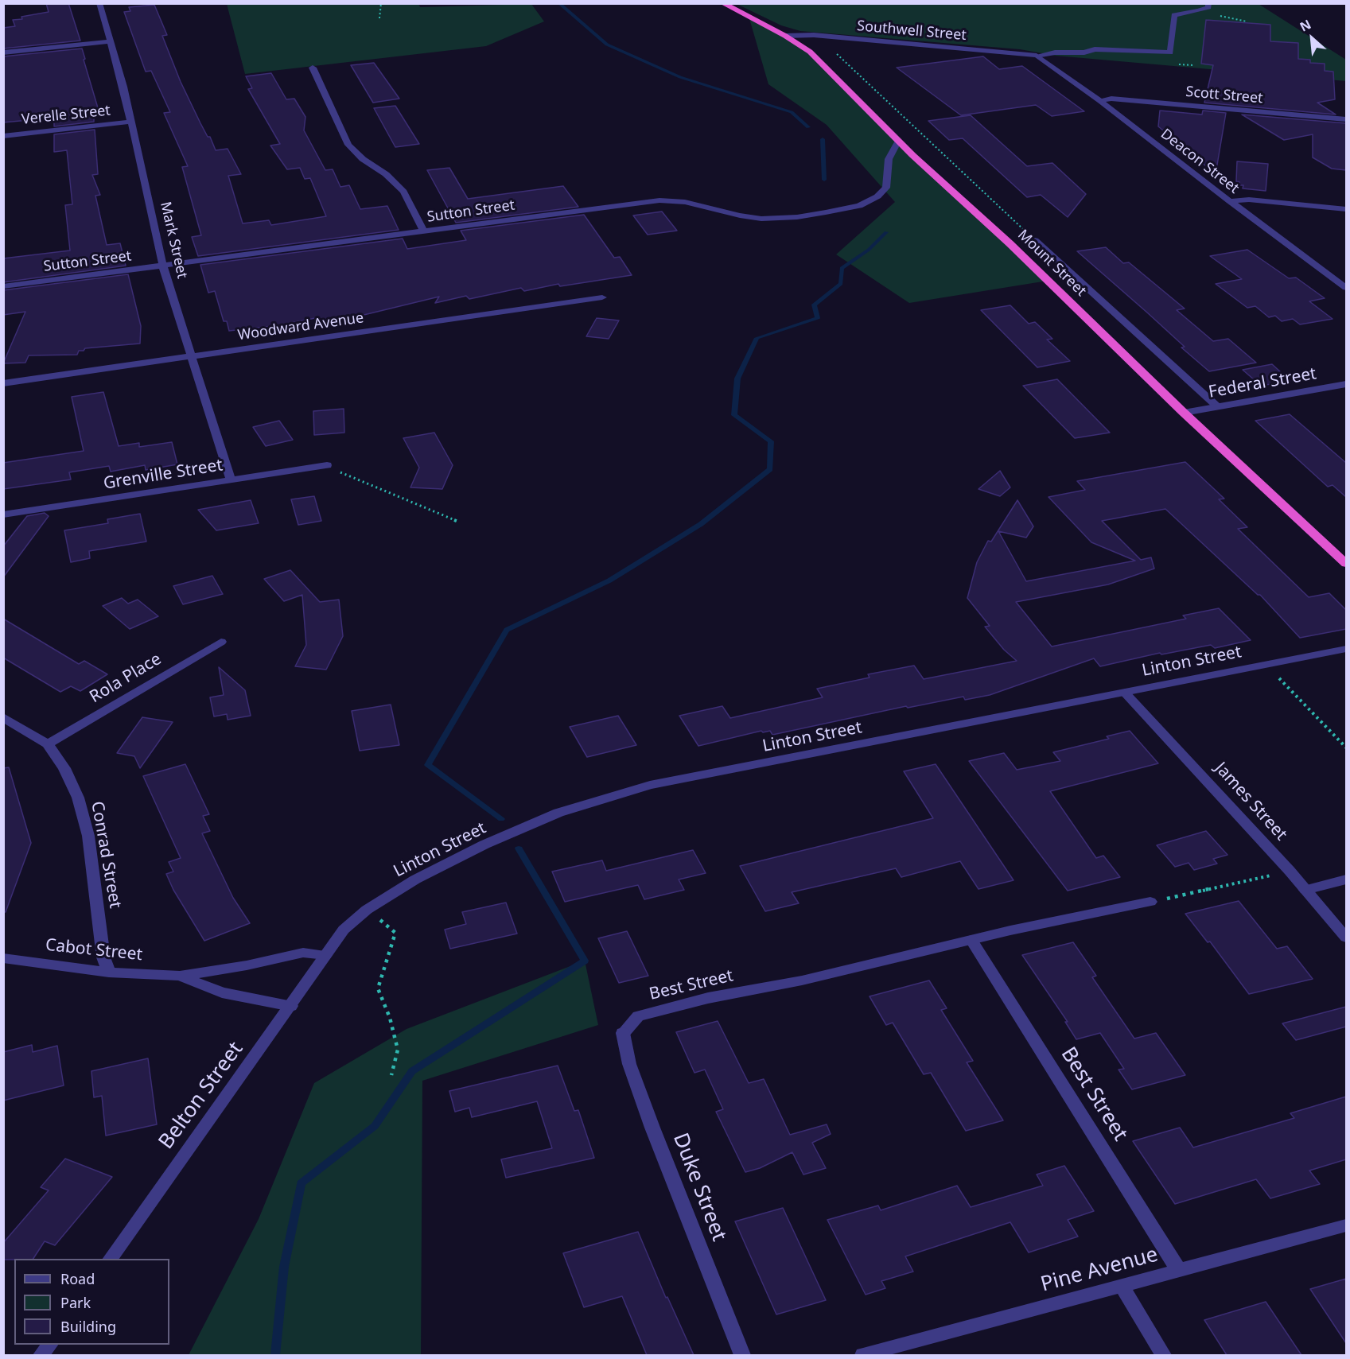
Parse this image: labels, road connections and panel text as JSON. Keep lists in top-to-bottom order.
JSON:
{
  "streets": {
    "highway": ["Mount Street"],
    "street": [
      "Southwell Street",
      "Scott Street",
      "Verelle Street",
      "Deacon Street",
      "Sutton Street",
      "Mark Street",
      "Woodward Avenue",
      "Federal Street",
      "Grenville Street",
      "Linton Street",
      "Rola Place",
      "James Street",
      "Conrad Street",
      "Cabot Street",
      "Best Street",
      "Belton Street",
      "Duke Street",
      "Pine Avenue"
    ]
  },
  "crossings": [
    ["Southwell Street", "Deacon Street"],
    ["Southwell Street", "Mount Street"],
    ["Scott Street", "Deacon Street"],
    ["Verelle Street", "Mark Street"],
    ["Sutton Street", "Mark Street"],
    ["Sutton Street", "Mount Street"],
    ["Mark Street", "Woodward Avenue"],
    ["Mark Street", "Grenville Street"],
    ["Mount Street", "Federal Street"],
    ["Linton Street", "James Street"],
    ["Linton Street", "Cabot Street"],
    ["Linton Street", "Belton Street"],
    ["Rola Place", "Conrad Street"],
    ["Conrad Street", "Cabot Street"],
    ["Cabot Street", "Belton Street"],
    ["Best Street", "Duke Street"],
    ["Best Street", "Pine Avenue"]
  ],
  "legend": ["Road", "Park", "Building"],
  "north": "top left"
}
